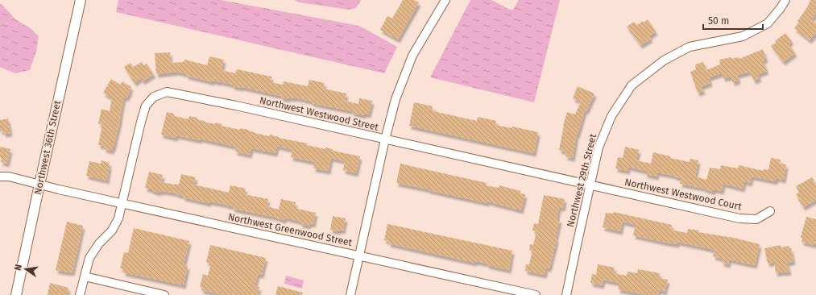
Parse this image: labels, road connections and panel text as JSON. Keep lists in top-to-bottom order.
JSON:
{
  "streets": {
    "main road": ["Northwest 36th Street"],
    "street": [
      "Northwest Westwood Street",
      "Northwest 29th Street",
      "Northwest Westwood Court",
      "Northwest Greenwood Street"
    ]
  },
  "crossings": [
    ["Northwest Westwood Street", "Northwest 29th Street"],
    ["Northwest Westwood Street", "Northwest Westwood Court"],
    ["Northwest Westwood Street", "Northwest Greenwood Street"],
    ["Northwest 36th Street", "Northwest Greenwood Street"],
    ["Northwest 29th Street", "Northwest Westwood Court"]
  ],
  "scale_bar": "50 m",
  "north": "left"
}
